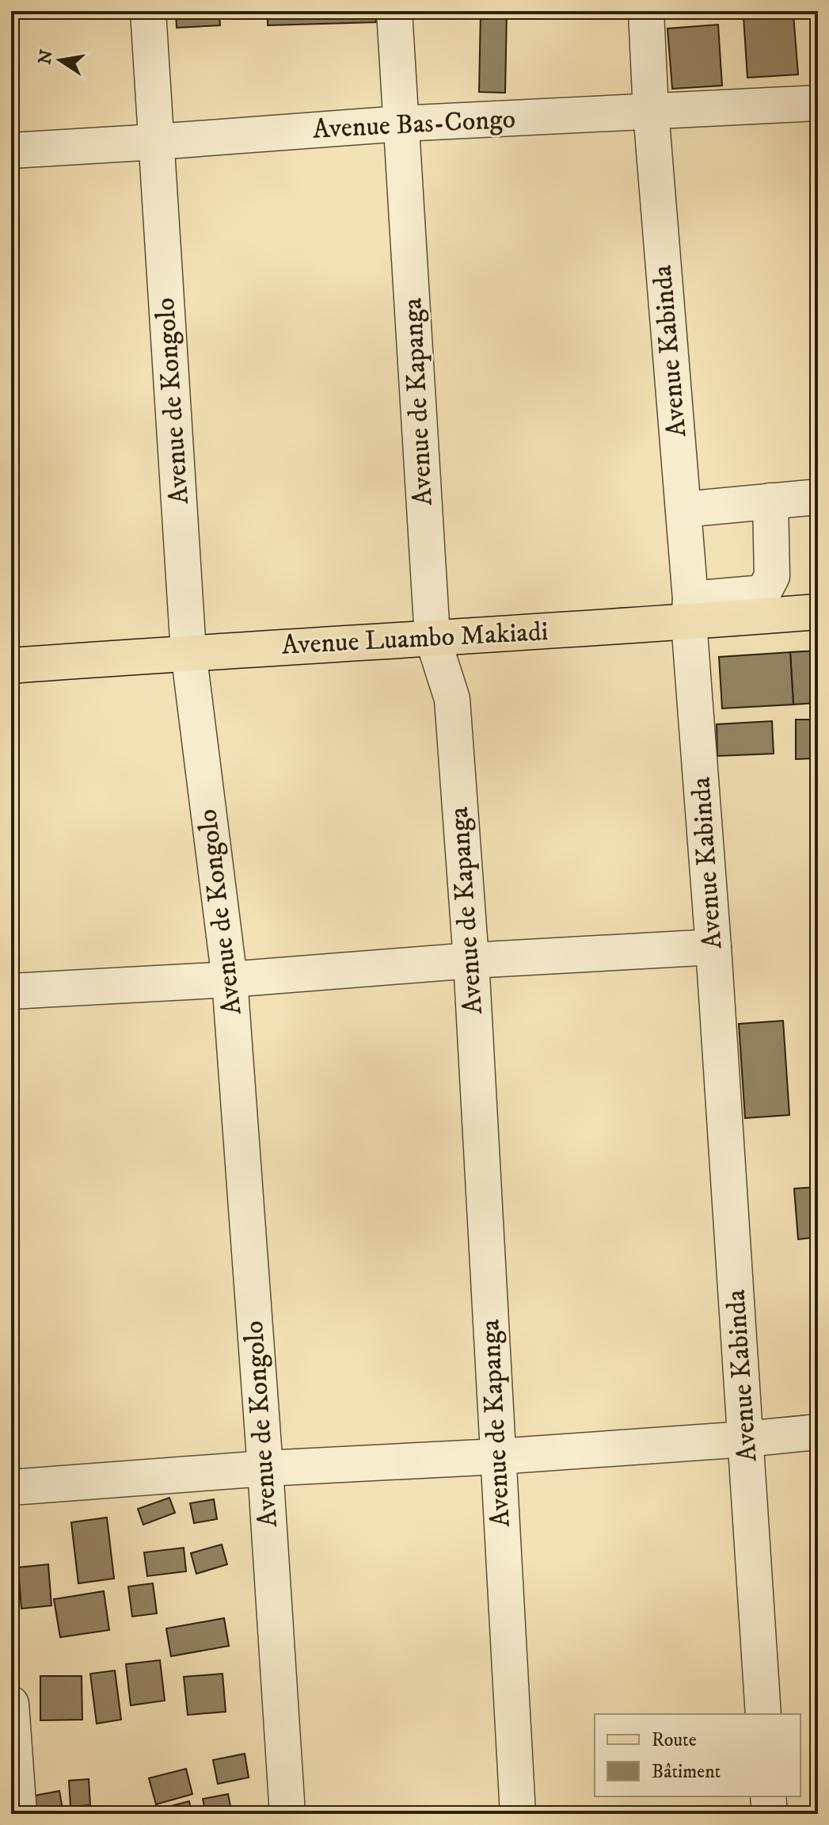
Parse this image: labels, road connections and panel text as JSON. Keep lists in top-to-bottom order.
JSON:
{
  "streets": {
    "main road": ["Avenue Luambo Makiadi"],
    "street": [
      "Avenue Bas-Congo",
      "Avenue Kabinda",
      "Avenue de Kongolo",
      "Avenue de Kapanga"
    ]
  },
  "crossings": [
    ["Avenue Bas-Congo", "Avenue Kabinda"],
    ["Avenue Bas-Congo", "Avenue de Kongolo"],
    ["Avenue Bas-Congo", "Avenue de Kapanga"],
    ["Avenue Kabinda", "Avenue Luambo Makiadi"],
    ["Avenue de Kongolo", "Avenue Luambo Makiadi"],
    ["Avenue de Kapanga", "Avenue Luambo Makiadi"]
  ],
  "legend": ["Route", "Bâtiment"],
  "north": "left"
}
